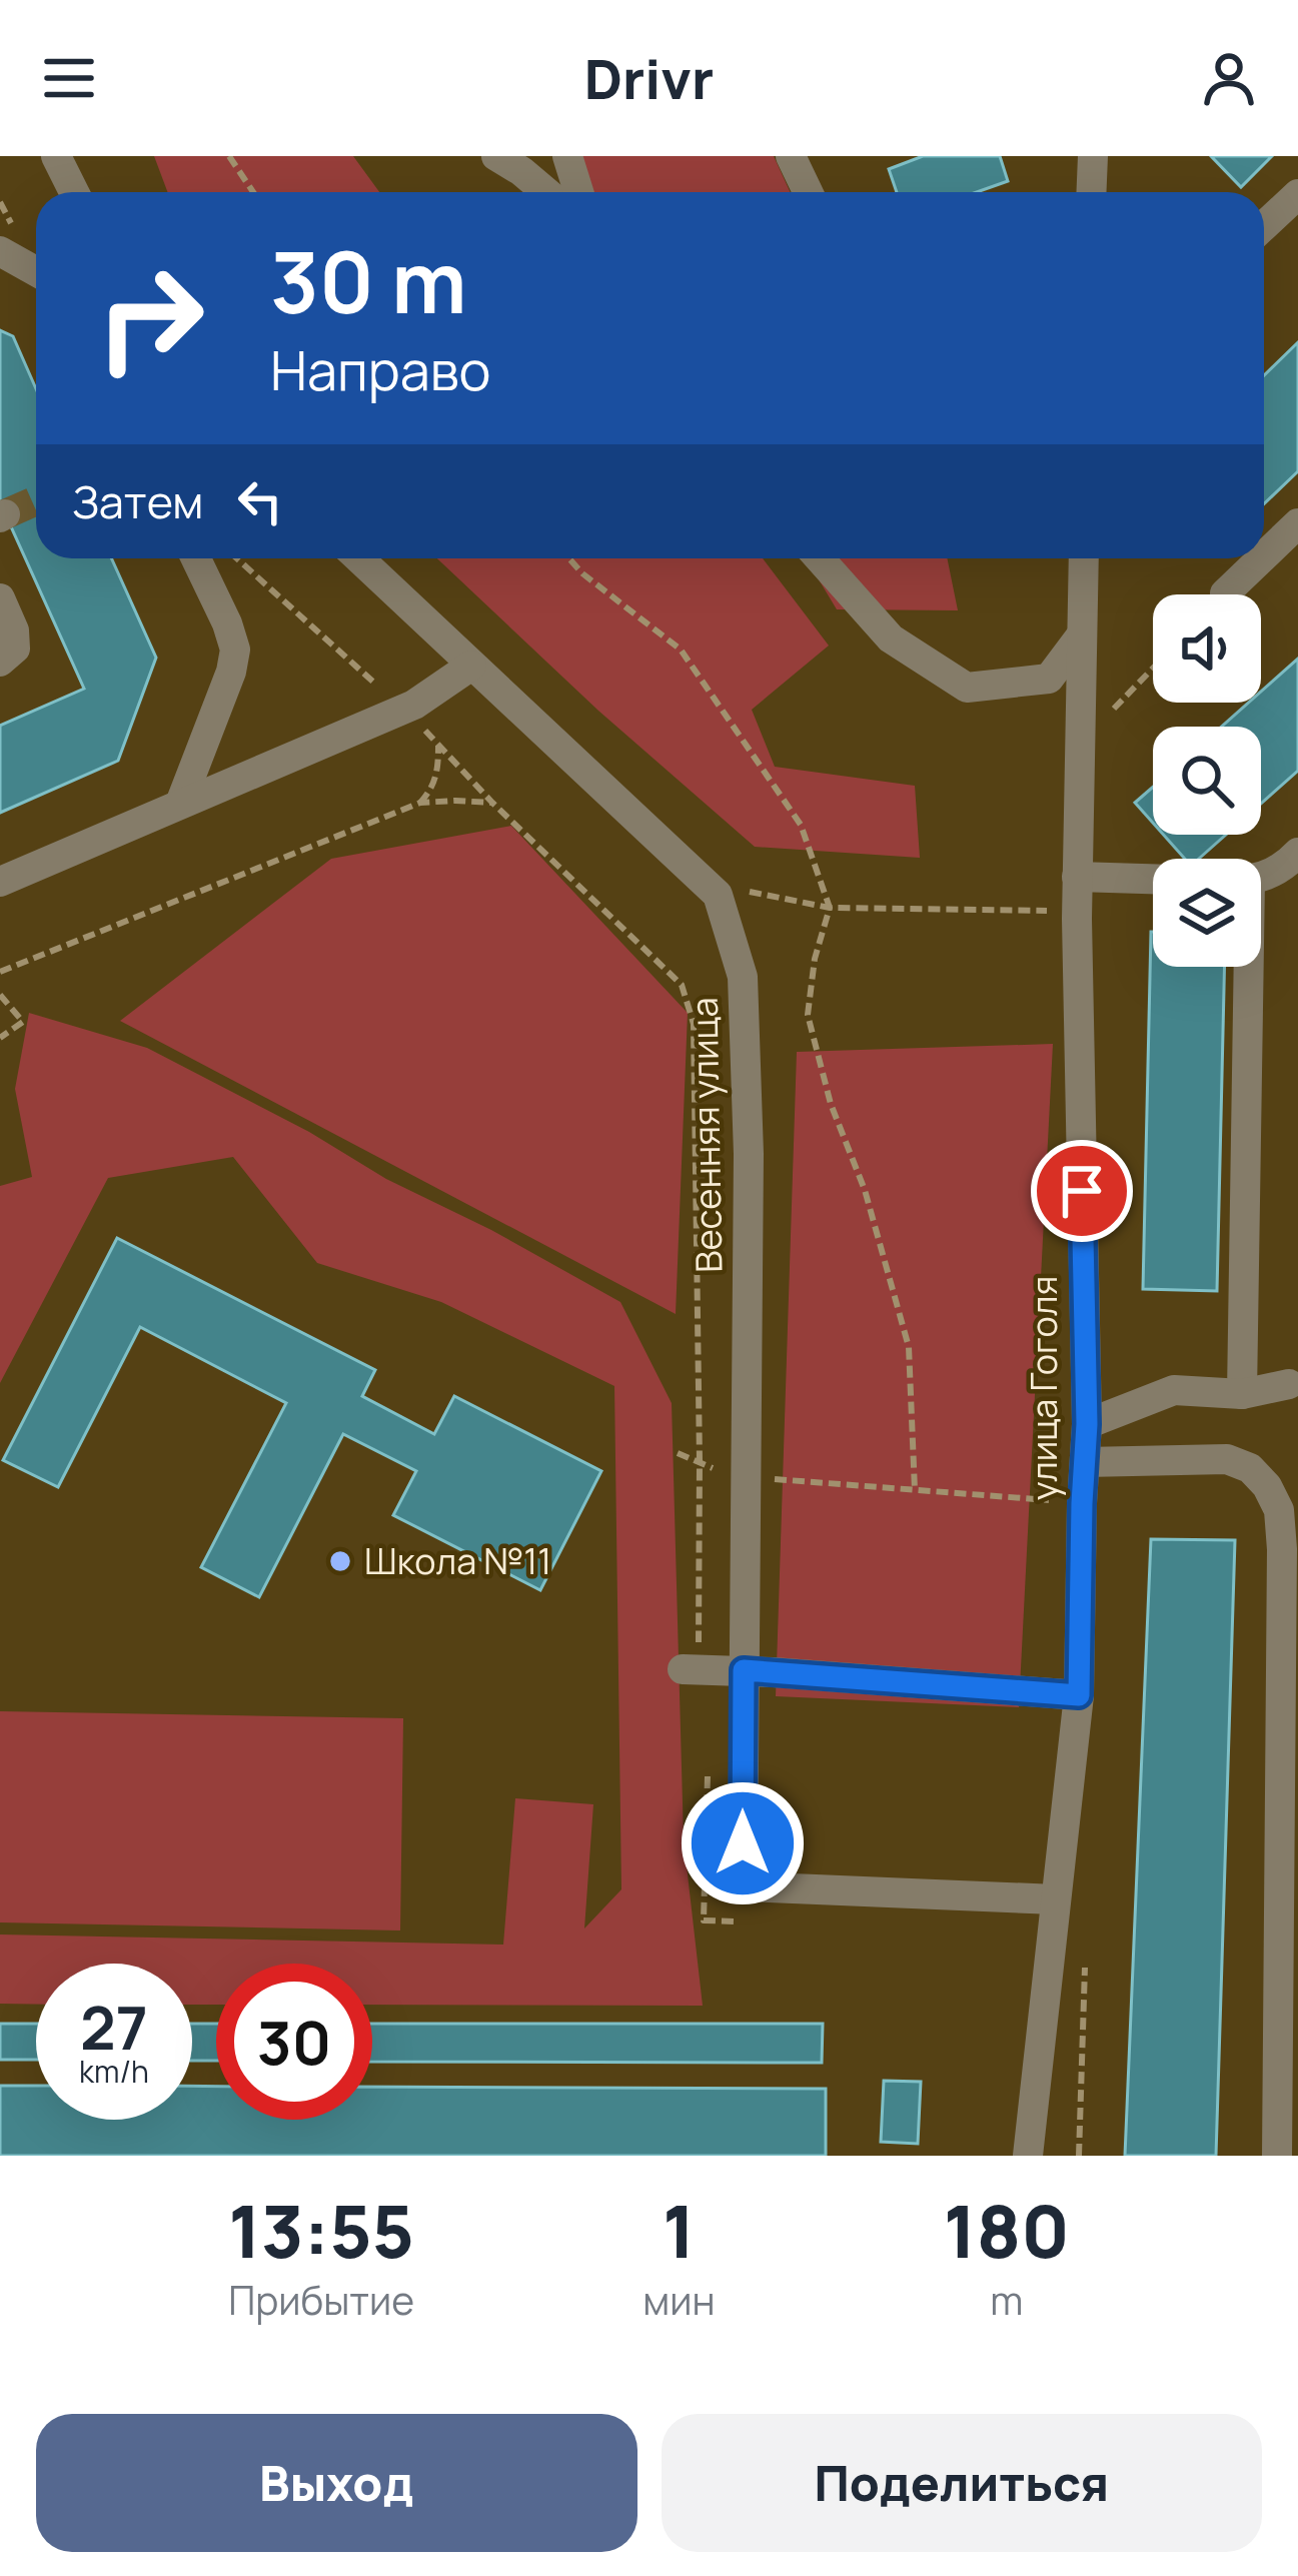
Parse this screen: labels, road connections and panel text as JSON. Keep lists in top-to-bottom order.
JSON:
{
  "streets": {
    "street": ["Весенняя улица", "улица Гоголя"]
  },
  "crossings": [
    ["Весенняя улица", "улица Гоголя"]
  ],
  "places": ["Школа №11"],
  "page": {
    "header": "Drivr",
    "turn": ["30 m", "Направо"],
    "then": "Затем",
    "speed": "27 km/h",
    "limit": "30",
    "eta": [
      "13:55",
      "Прибытие",
      "1",
      "мин",
      "180",
      "m"
    ],
    "buttons": ["Выход", "Поделиться"]
  }
}
